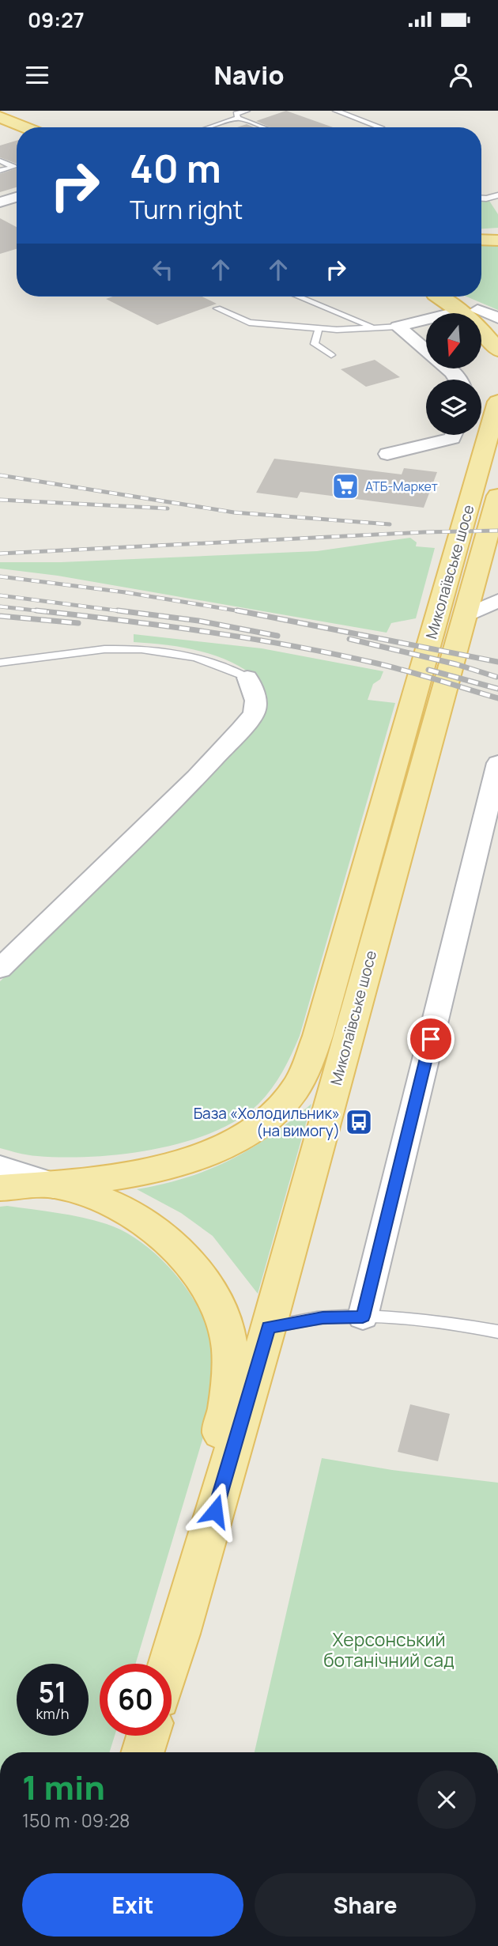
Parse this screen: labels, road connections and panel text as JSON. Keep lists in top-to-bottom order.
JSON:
{
  "streets": {
    "main road": ["Миколаївське шосе"]
  },
  "parks": ["Херсонський ботанічний сад"],
  "places": {
    "supermarket": ["АТБ-Маркет"],
    "bus stop": ["База «Холодильник» (на вимогу)"]
  },
  "north": "bottom",
  "page": {
    "status": "09:27",
    "header": "Navio",
    "turn": ["40 m", "Turn right"],
    "speed": "51 km/h",
    "limit": "60",
    "heading": ["1 min", "150 m · 09:28"],
    "buttons": ["Exit", "Share"]
  }
}
